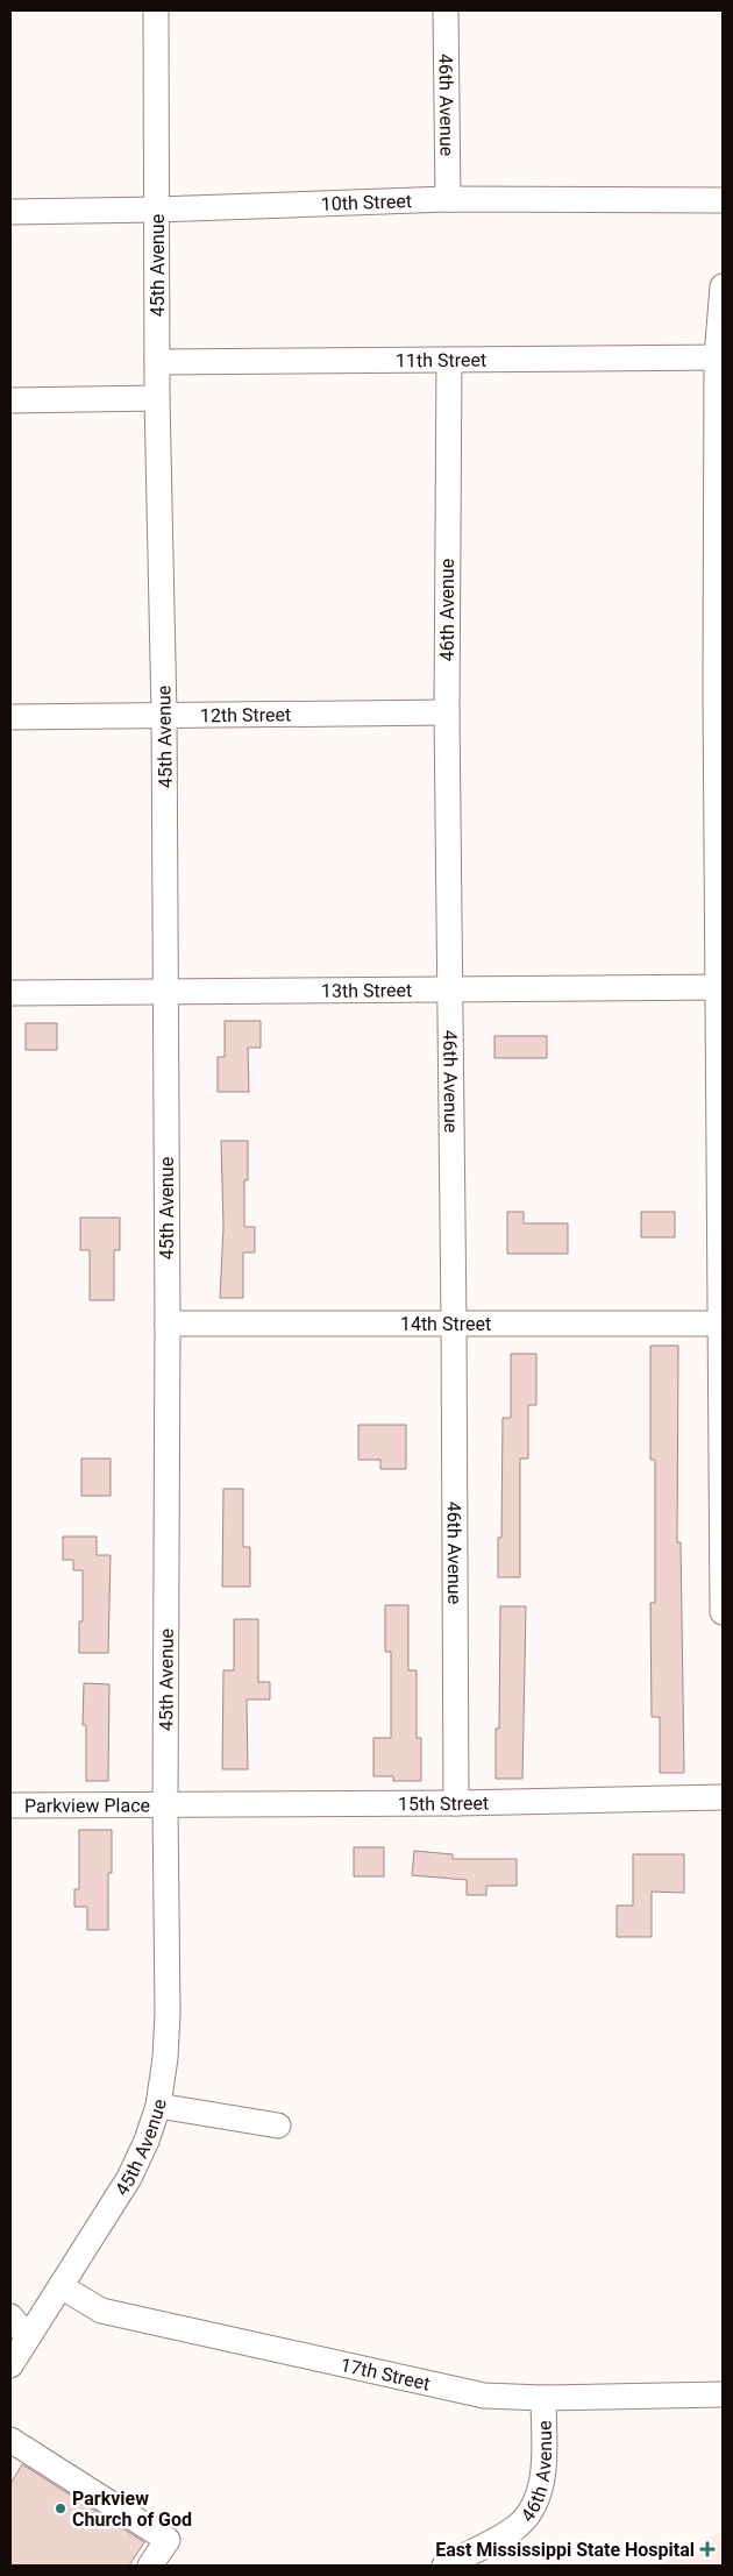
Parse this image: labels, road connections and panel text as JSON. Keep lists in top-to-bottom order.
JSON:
{
  "streets": {
    "street": [
      "46th Avenue",
      "10th Street",
      "45th Avenue",
      "11th Street",
      "12th Street",
      "13th Street",
      "14th Street",
      "15th Street",
      "Parkview Place",
      "17th Street"
    ]
  },
  "crossings": [
    ["46th Avenue", "10th Street"],
    ["46th Avenue", "11th Street"],
    ["46th Avenue", "12th Street"],
    ["46th Avenue", "13th Street"],
    ["46th Avenue", "14th Street"],
    ["46th Avenue", "15th Street"],
    ["46th Avenue", "17th Street"],
    ["10th Street", "45th Avenue"],
    ["45th Avenue", "11th Street"],
    ["45th Avenue", "12th Street"],
    ["45th Avenue", "13th Street"],
    ["45th Avenue", "14th Street"],
    ["45th Avenue", "15th Street"],
    ["45th Avenue", "Parkview Place"],
    ["45th Avenue", "17th Street"],
    ["15th Street", "Parkview Place"]
  ],
  "places": {
    "other": ["Parkview Church of God"],
    "health": ["East Mississippi State Hospital"]
  }
}
